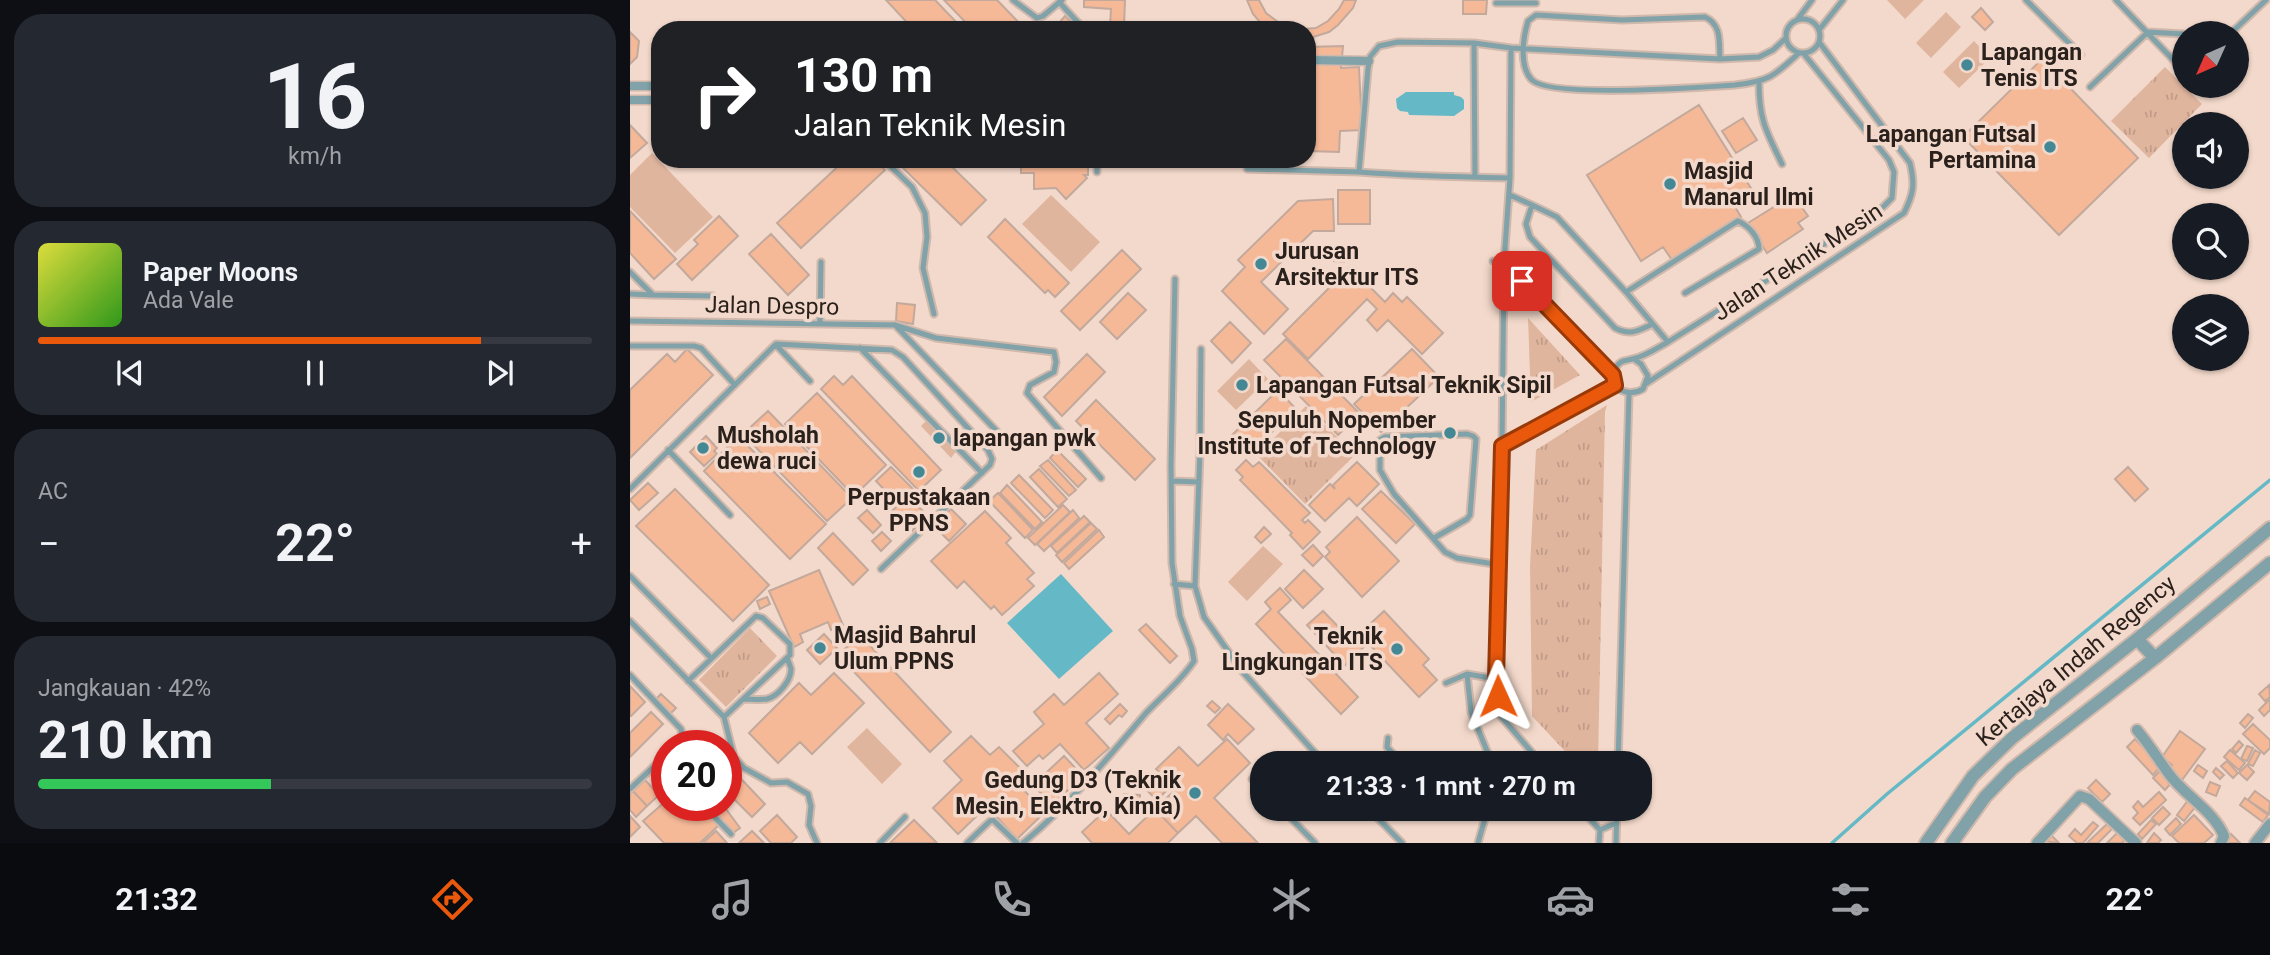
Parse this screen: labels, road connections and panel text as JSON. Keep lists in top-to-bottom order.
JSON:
{
  "streets": {
    "street": ["Kertajaya Indah Regency"],
    "lane": ["Jalan Teknik Mesin", "Jalan Despro"]
  },
  "places": [
    "Lapangan Tenis ITS",
    "Lapangan Futsal Pertamina",
    "Masjid Manarul Ilmi",
    "Jurusan Arsitektur ITS",
    "Lapangan Futsal Teknik Sipil",
    "Sepuluh Nopember Institute of Technology",
    "lapangan pwk",
    "Musholah dewa ruci",
    "Perpustakaan PPNS",
    "Masjid Bahrul Ulum PPNS",
    "Teknik Lingkungan ITS",
    "Gedung D3 (Teknik Mesin, Elektro, Kimia)"
  ],
  "north": "bottom left",
  "page": {
    "tile": [
      ["16", "km/h"],
      "AC",
      ["Jangkauan · 42%", "210 km"]
    ],
    "turn": ["130 m", "Jalan Teknik Mesin"],
    "song": ["Paper Moons", "Ada Vale"],
    "heat": ["−", "22°", "+"],
    "limit": "20",
    "trip": "21:33 · 1 mnt · 270 m",
    "tabs": ["21:32", "22°"]
  }
}
